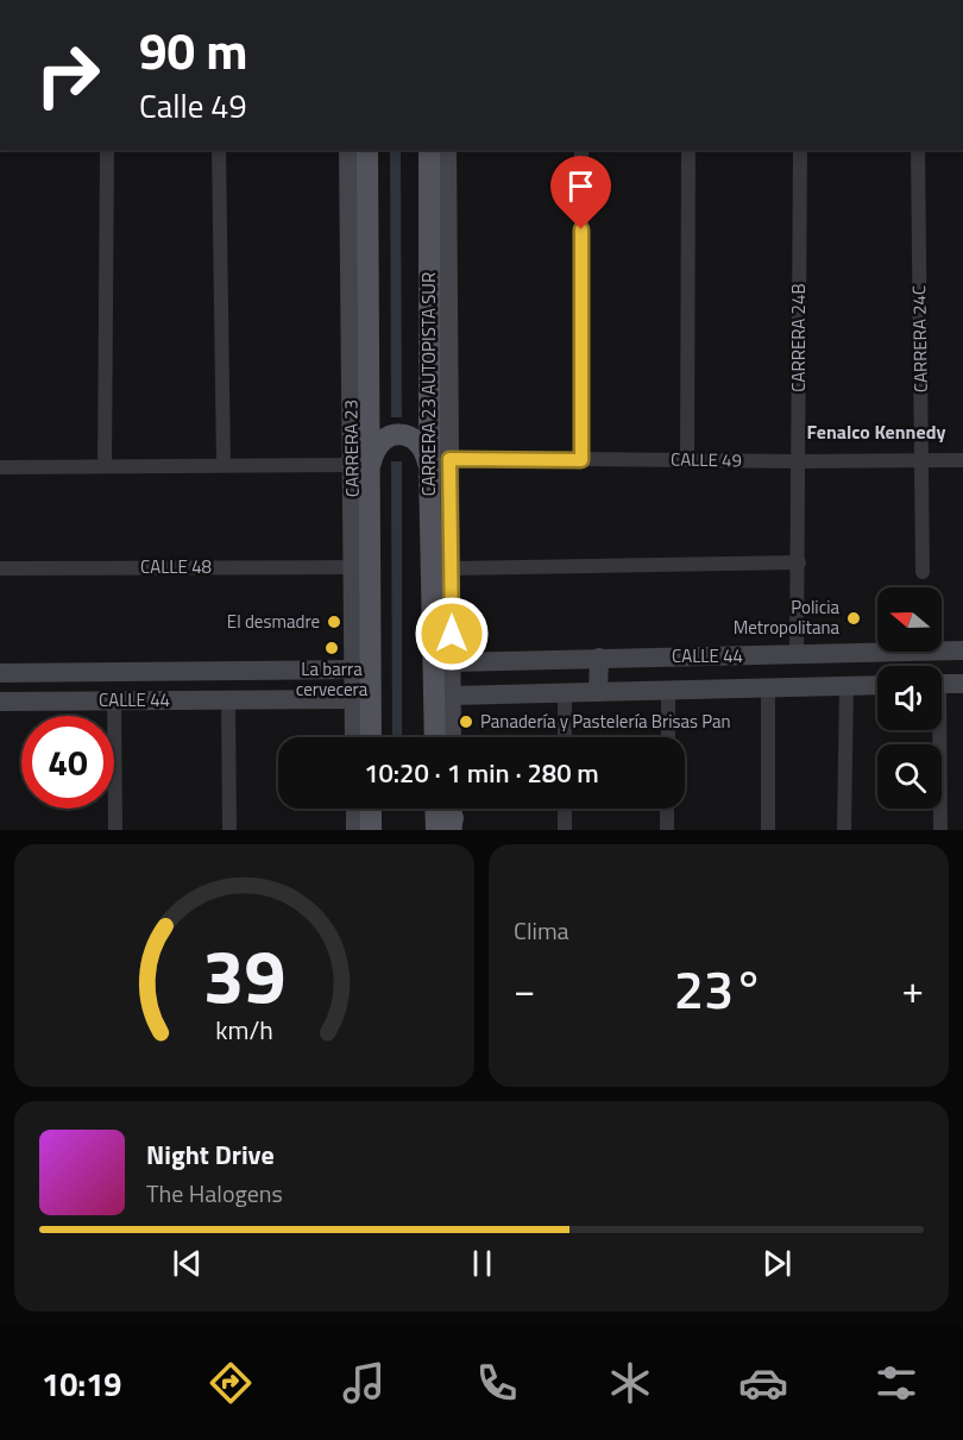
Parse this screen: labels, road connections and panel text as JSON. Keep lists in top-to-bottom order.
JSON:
{
  "streets": {
    "main road": ["CARRERA 23 AUTOPISTA SUR", "CARRERA 23", "CALLE 44"],
    "street": [
      "CARRERA 24B",
      "CARRERA 24C",
      "CALLE 49",
      "CALLE 48"
    ]
  },
  "crossings": [
    ["CARRERA 24B", "CALLE 49"],
    ["CARRERA 24B", "CALLE 44"],
    ["CARRERA 24C", "CALLE 49"],
    ["CARRERA 23", "CALLE 48"],
    ["CARRERA 23", "CALLE 44"]
  ],
  "districts": ["Fenalco Kennedy"],
  "places": [
    "Policia Metropolitana",
    "El desmadre",
    "La barra cervecera",
    "Panadería y Pastelería Brisas Pan"
  ],
  "north": "left",
  "page": {
    "turn": ["90 m", "Calle 49"],
    "limit": "40",
    "trip": "10:20 · 1 min · 280 m",
    "tile": "Clima",
    "heat": ["−", "23°", "+"],
    "song": ["Night Drive", "The Halogens"],
    "tabs": "10:19",
    "gauge": ["39", "km/h"]
  }
}
